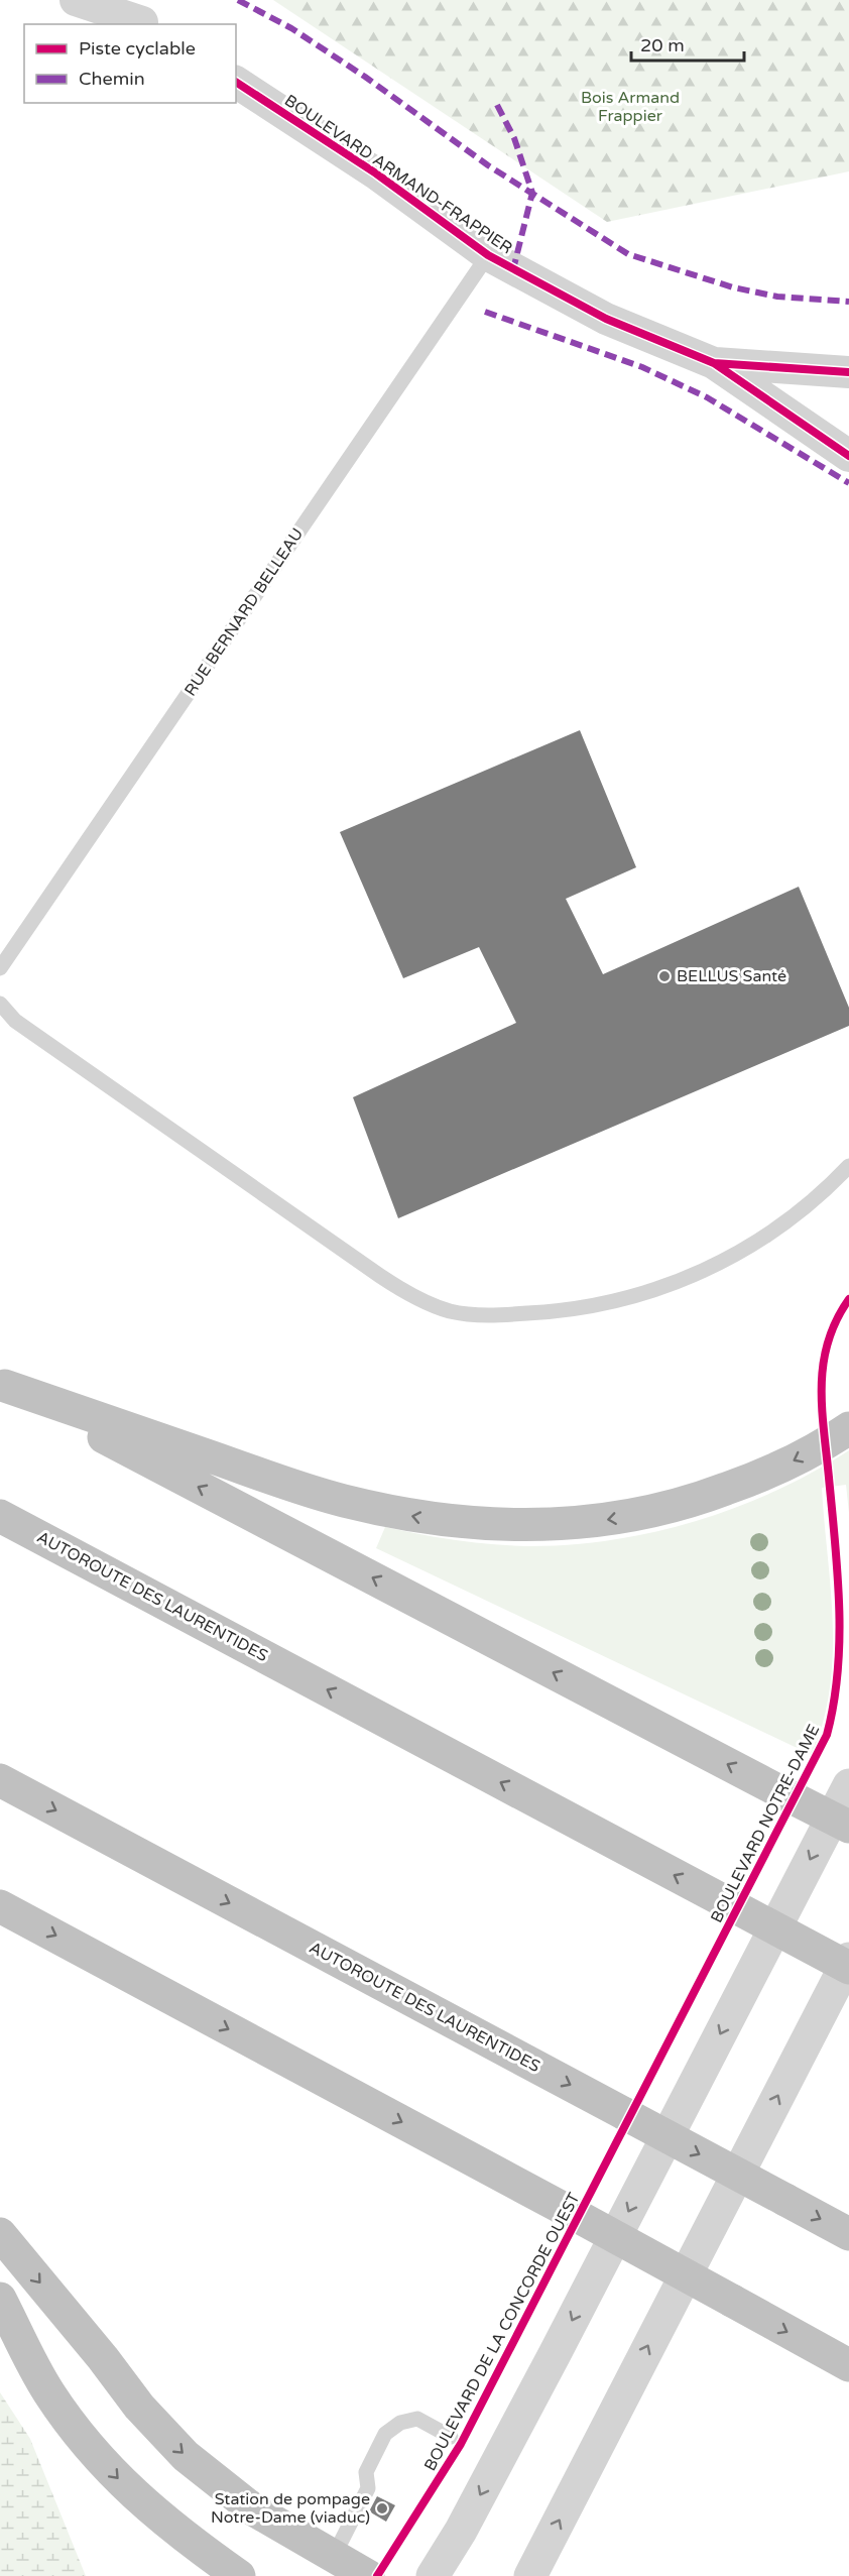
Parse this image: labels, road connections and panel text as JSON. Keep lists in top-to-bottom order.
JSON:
{
  "streets": {
    "highway": ["AUTOROUTE DES LAURENTIDES"],
    "street": ["BOULEVARD ARMAND-FRAPPIER"],
    "lane": ["RUE BERNARD BELLEAU"],
    "cycle path": ["BOULEVARD NOTRE-DAME"]
  },
  "crossings": [
    ["BOULEVARD ARMAND-FRAPPIER", "RUE BERNARD BELLEAU"]
  ],
  "parks": ["Bois Armand Frappier"],
  "places": ["BELLUS Santé", "Station de pompage Notre-Dame (viaduc)"],
  "legend": ["Piste cyclable", "Chemin"],
  "scale_bar": "20 m"
}
